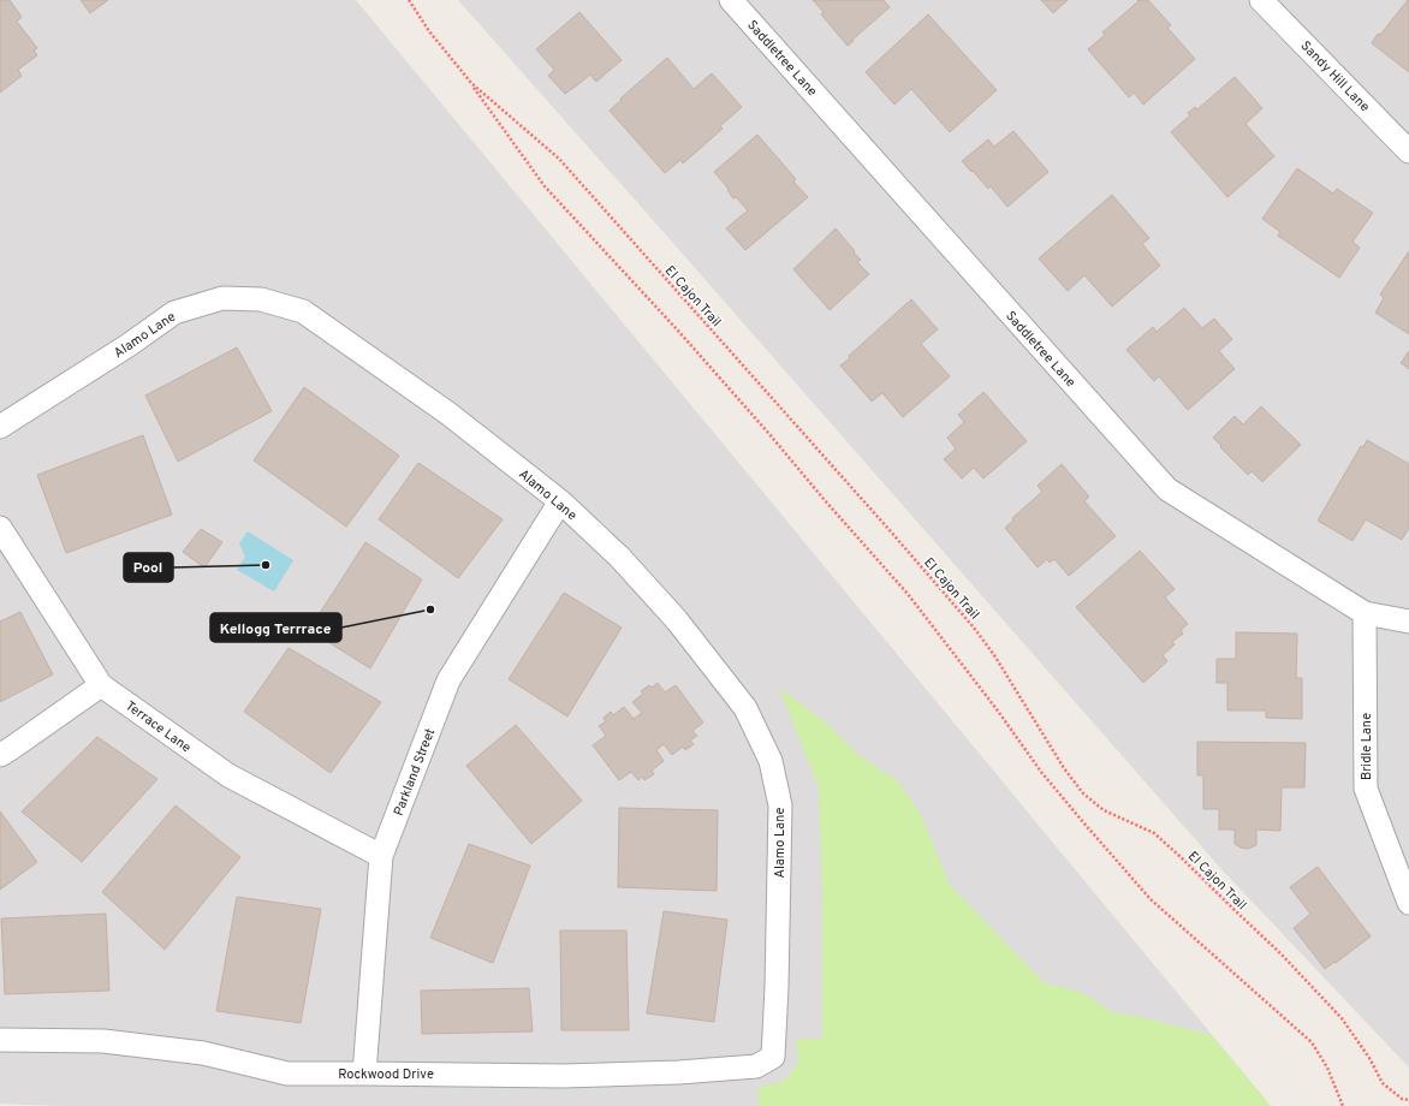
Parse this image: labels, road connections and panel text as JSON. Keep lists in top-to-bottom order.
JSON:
{
  "streets": {
    "street": [
      "Saddletree Lane",
      "Sandy Hill Lane",
      "Alamo Lane",
      "Terrace Lane",
      "Bridle Lane",
      "Parkland Street",
      "Rockwood Drive"
    ],
    "path": ["El Cajon Trail"]
  },
  "crossings": [
    ["Saddletree Lane", "Bridle Lane"],
    ["Alamo Lane", "Parkland Street"],
    ["Alamo Lane", "Rockwood Drive"],
    ["Terrace Lane", "Parkland Street"],
    ["Parkland Street", "Rockwood Drive"]
  ],
  "places": ["Pool", "Kellogg Terrrace"]
}
